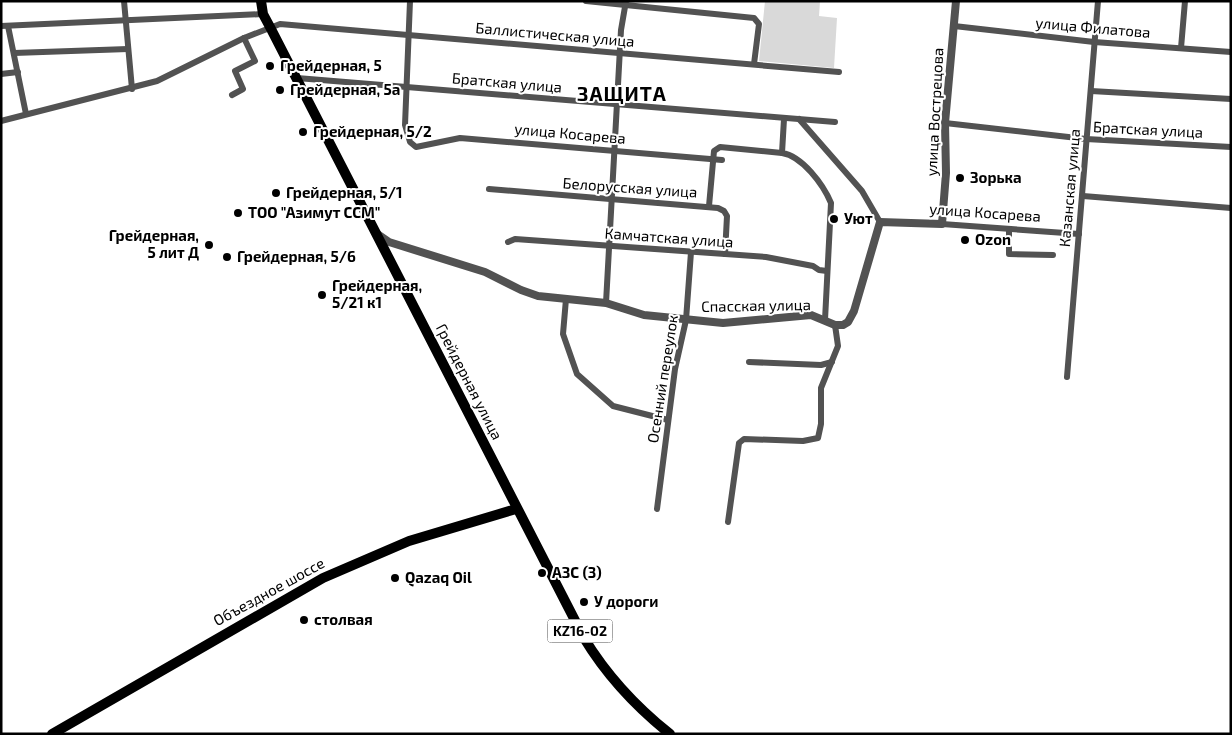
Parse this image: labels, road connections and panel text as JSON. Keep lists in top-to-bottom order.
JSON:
{
  "streets": {
    "main road": ["Грейдерная улица", "Объездное шоссе", "KZ16-02"],
    "street": [
      "улица Филатова",
      "Баллистическая улица",
      "Братская улица",
      "улица Вострецова",
      "улица Косарева",
      "Белорусская улица",
      "Казанская улица",
      "Камчатская улица",
      "Спасская улица",
      "Осенний переулок"
    ]
  },
  "crossings": [
    ["улица Филатова", "улица Вострецова"],
    ["улица Филатова", "Казанская улица"],
    ["Баллистическая улица", "Грейдерная улица"],
    ["Братская улица", "улица Вострецова"],
    ["Братская улица", "улица Косарева"],
    ["Братская улица", "Казанская улица"],
    ["Братская улица", "Грейдерная улица"],
    ["улица Вострецова", "улица Косарева"],
    ["улица Косарева", "Казанская улица"],
    ["Белорусская улица", "Камчатская улица"],
    ["Камчатская улица", "Осенний переулок"],
    ["Спасская улица", "Осенний переулок"],
    ["Спасская улица", "Грейдерная улица"],
    ["Грейдерная улица", "Объездное шоссе"],
    ["Грейдерная улица", "KZ16-02"],
    ["Объездное шоссе", "KZ16-02"]
  ],
  "districts": ["ЗАЩИТА"],
  "places": [
    "Грейдерная, 5",
    "Грейдерная, 5а",
    "Грейдерная, 5/2",
    "Зорька",
    "Грейдерная, 5/1",
    "ТОО \"Азимут ССМ\"",
    "Уют",
    "Ozon",
    "Грейдерная, 5 лит Д",
    "Грейдерная, 5/6",
    "Грейдерная, 5/21 к1",
    "АЗС (3)",
    "Qazaq Oil",
    "У дороги",
    "столвая"
  ]
}
